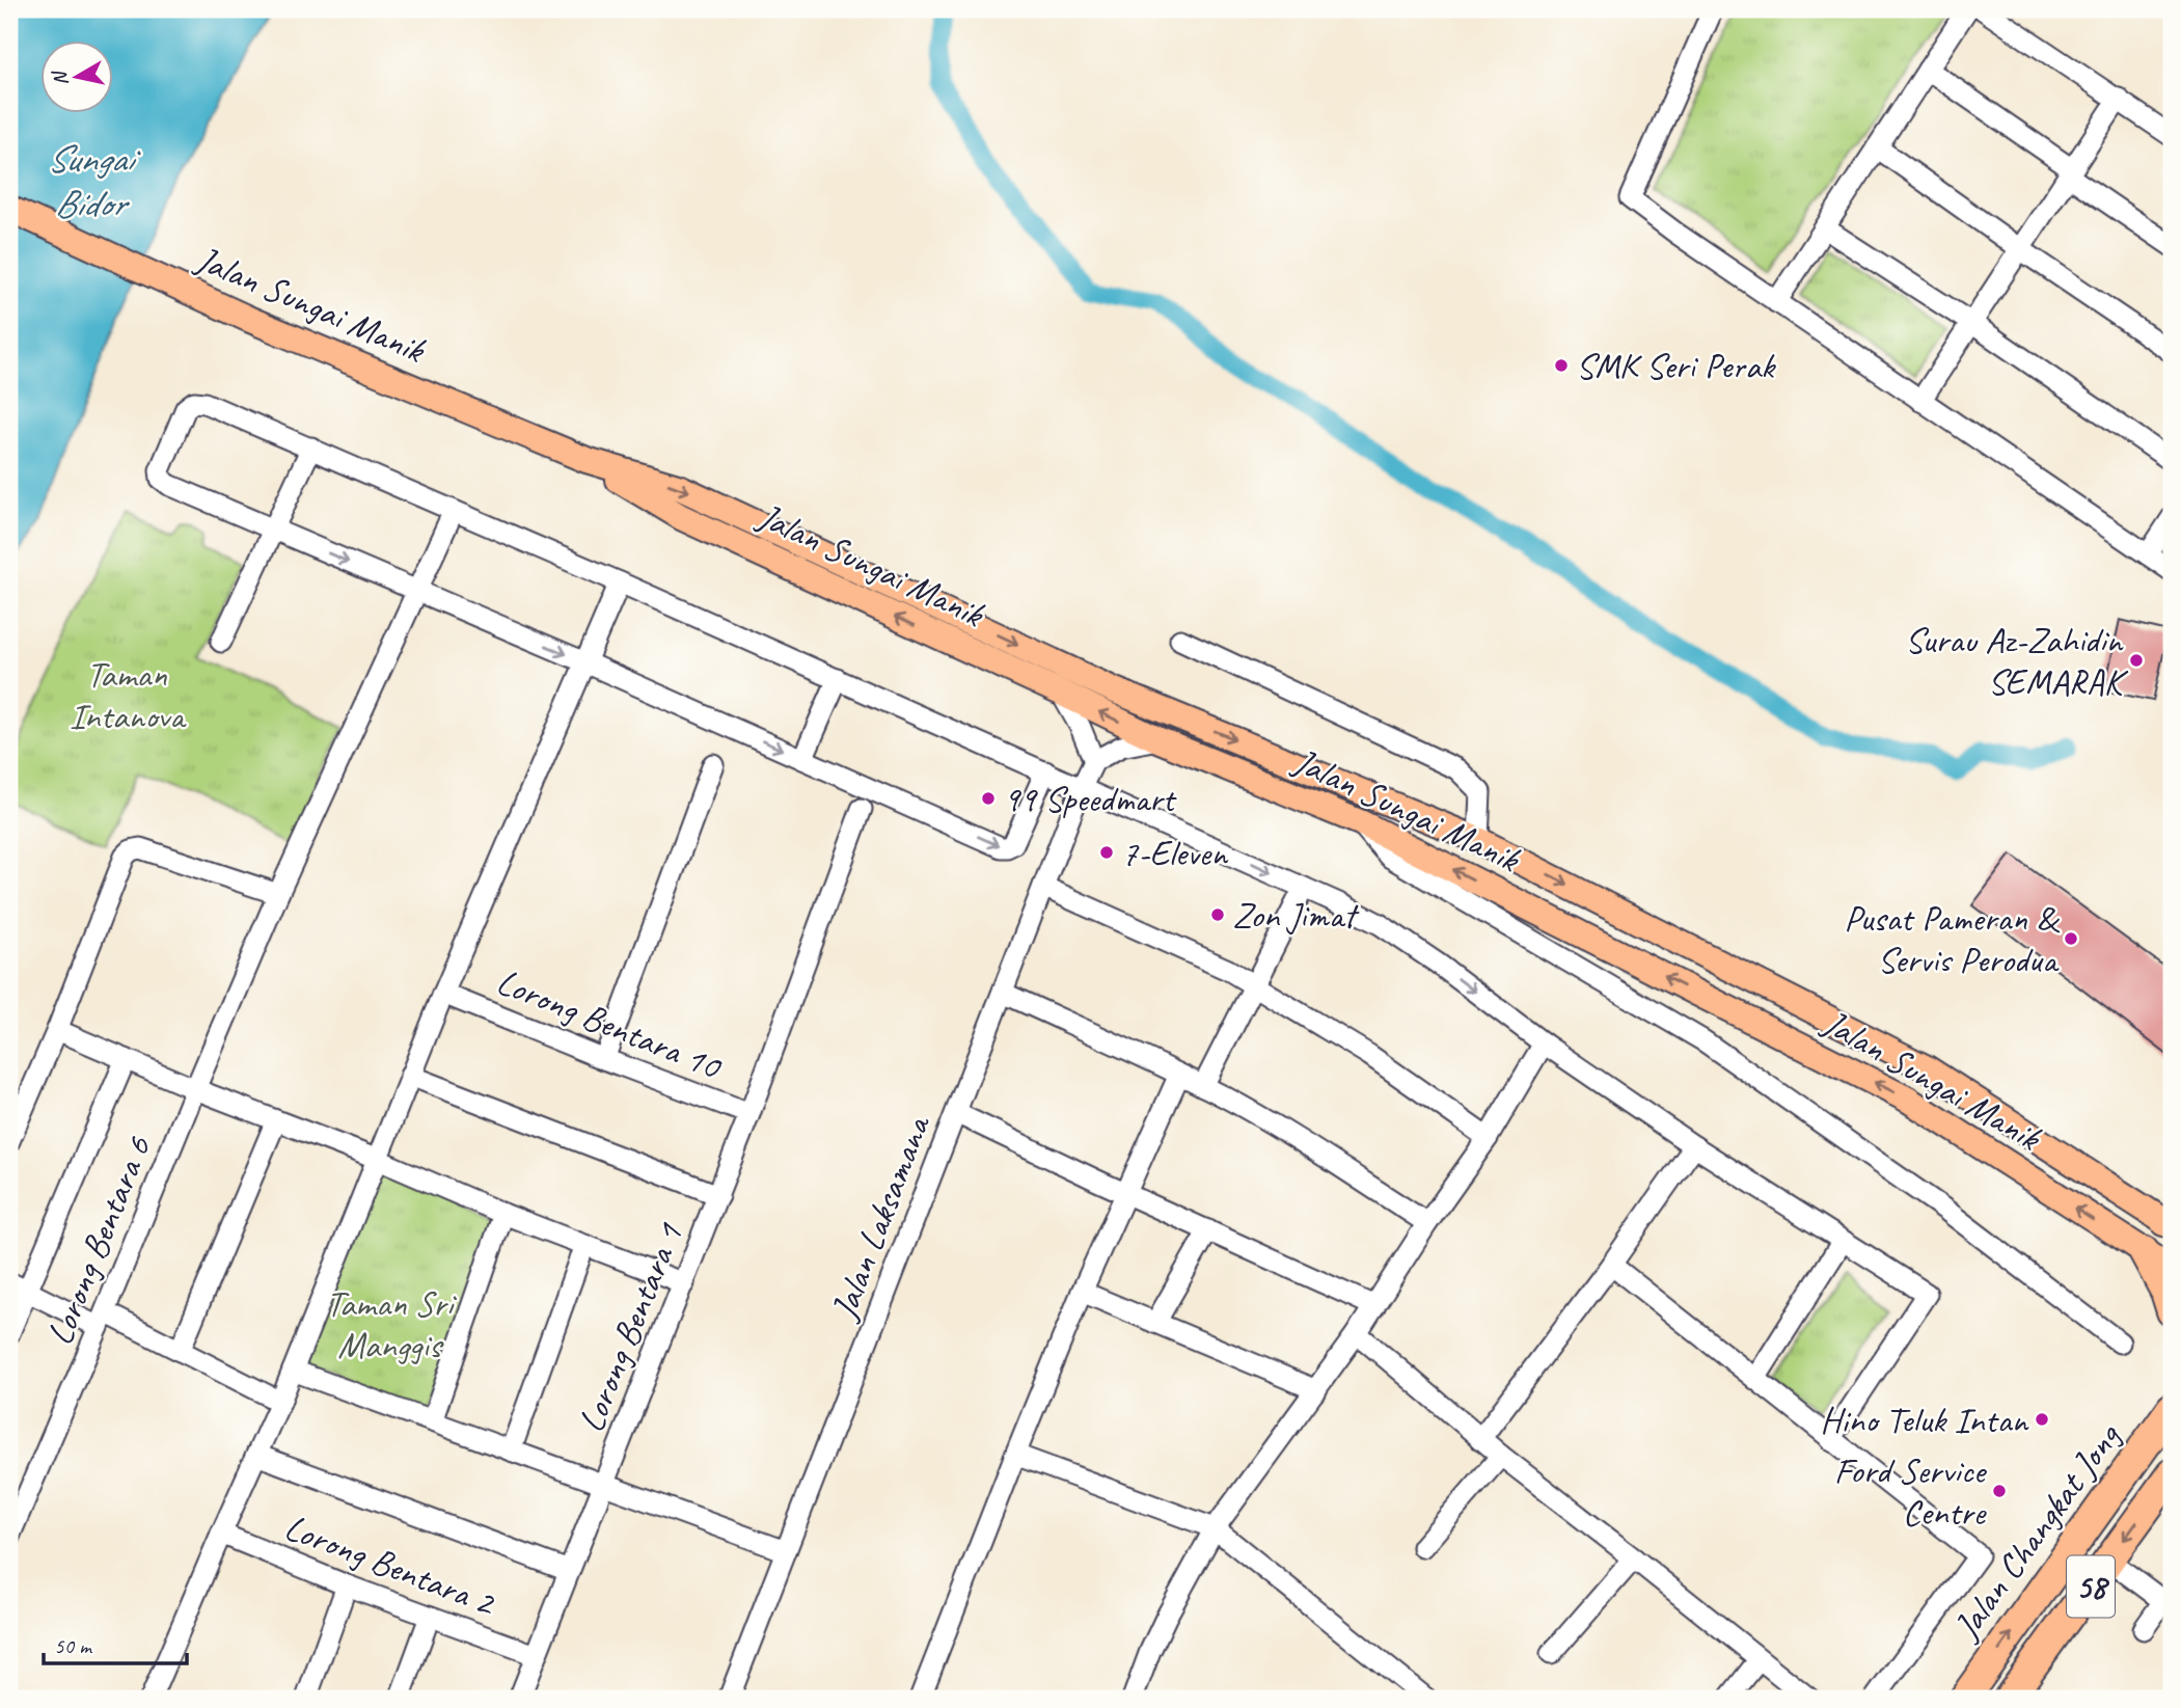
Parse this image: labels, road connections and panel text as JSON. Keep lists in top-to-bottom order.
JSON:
{
  "streets": {
    "highway": ["Jalan Changkat Jong", "58"],
    "main road": ["Jalan Sungai Manik"],
    "street": [
      "Lorong Bentara 10",
      "Jalan Laksamana",
      "Lorong Bentara 6",
      "Lorong Bentara 1",
      "Lorong Bentara 2"
    ]
  },
  "crossings": [
    ["Lorong Bentara 10", "Lorong Bentara 1"],
    ["Lorong Bentara 1", "Lorong Bentara 2"]
  ],
  "water": ["Sungai Bidor"],
  "parks": ["Taman Intanova", "Taman Sri Manggis"],
  "places": [
    "SMK Seri Perak",
    "Surau Az-Zahidin SEMARAK",
    "99 Speedmart",
    "7-Eleven",
    "Zon Jimat",
    "Pusat Pameran & Servis Perodua",
    "Hino Teluk Intan",
    "Ford Service Centre"
  ],
  "scale_bar": "50 m",
  "north": "left"
}
